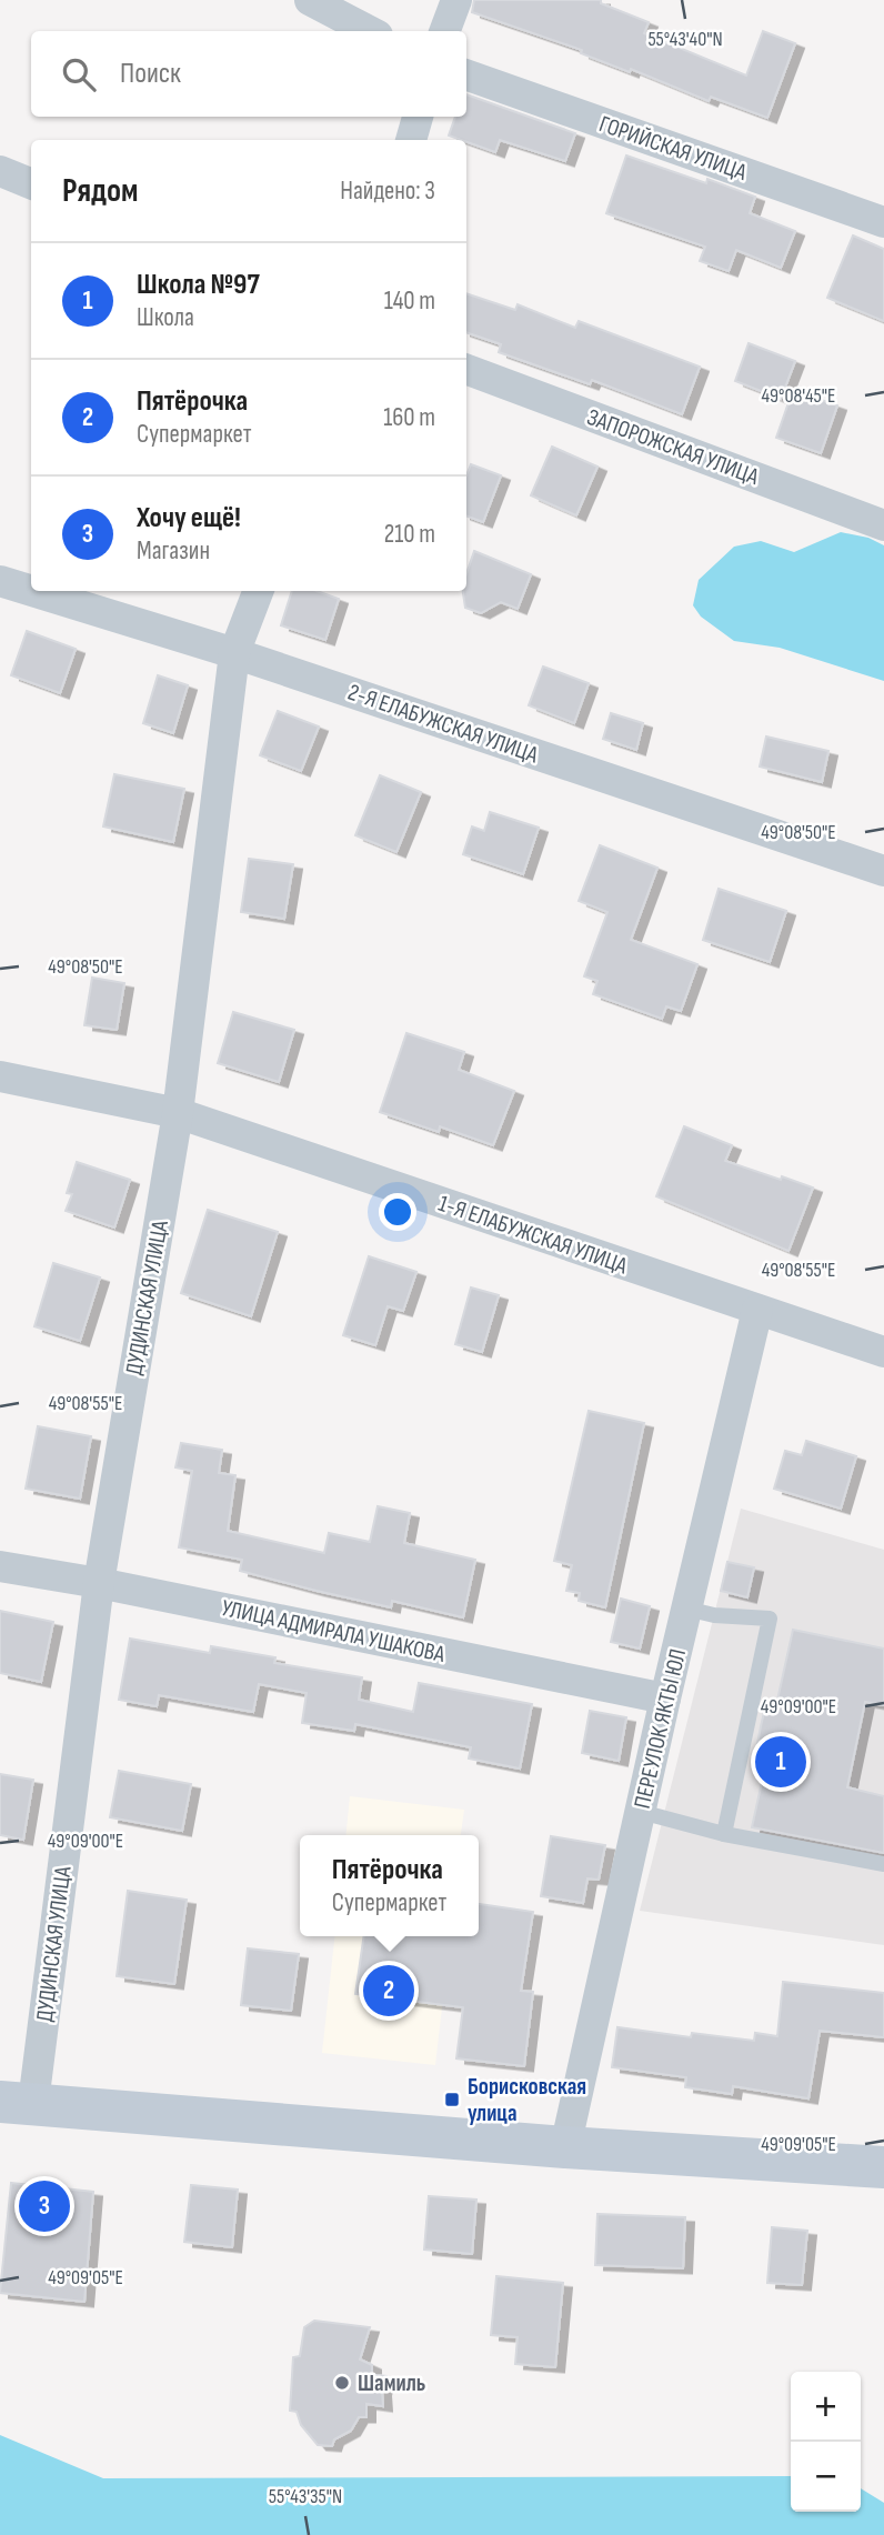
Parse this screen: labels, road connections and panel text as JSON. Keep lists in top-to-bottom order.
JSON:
{
  "streets": {
    "street": [
      "ГОРИЙСКАЯ УЛИЦА",
      "ЗАПОРОЖСКАЯ УЛИЦА",
      "2-Я ЕЛАБУЖСКАЯ УЛИЦА",
      "1-Я ЕЛАБУЖСКАЯ УЛИЦА",
      "ДУДИНСКАЯ УЛИЦА",
      "УЛИЦА АДМИРАЛА УШАКОВА",
      "ПЕРЕУЛОК ЯКТЫ ЮЛ"
    ]
  },
  "crossings": [
    ["2-Я ЕЛАБУЖСКАЯ УЛИЦА", "ДУДИНСКАЯ УЛИЦА"],
    ["1-Я ЕЛАБУЖСКАЯ УЛИЦА", "ДУДИНСКАЯ УЛИЦА"],
    ["1-Я ЕЛАБУЖСКАЯ УЛИЦА", "ПЕРЕУЛОК ЯКТЫ ЮЛ"],
    ["ДУДИНСКАЯ УЛИЦА", "УЛИЦА АДМИРАЛА УШАКОВА"],
    ["УЛИЦА АДМИРАЛА УШАКОВА", "ПЕРЕУЛОК ЯКТЫ ЮЛ"]
  ],
  "places": {
    "transit": ["Борисковская улица"],
    "other": ["Шамиль"]
  },
  "page": {
    "search": "Поиск",
    "heading": ["Рядом", "Найдено: 3"],
    "list": [
      {
        "mark": "1",
        "name": "Школа №97",
        "note": "Школа",
        "value": "140 m"
      },
      {
        "mark": "2",
        "name": "Пятёрочка",
        "note": "Супермаркет",
        "value": "160 m"
      },
      {
        "mark": "3",
        "name": "Хочу ещё!",
        "note": "Магазин",
        "value": "210 m"
      }
    ],
    "pins": ["1", "2", "3"],
    "popup": ["Пятёрочка", "Супермаркет"],
    "map_buttons": ["+", "−"]
  },
  "coordinates": [
    "55°43'40\"N",
    "49°08'45\"E",
    "49°08'50\"E",
    "49°08'55\"E",
    "49°09'00\"E",
    "49°09'05\"E",
    "55°43'35\"N"
  ]
}
